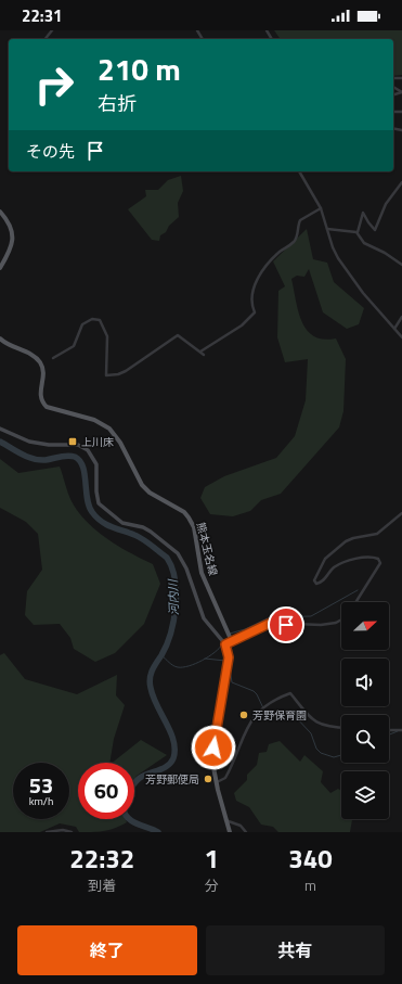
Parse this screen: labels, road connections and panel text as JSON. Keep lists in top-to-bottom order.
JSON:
{
  "streets": {
    "main road": ["熊本玉名線"]
  },
  "water": ["河内川"],
  "places": {
    "transit": ["上川床"],
    "other": ["芳野保育園", "芳野郵便局"]
  },
  "north": "right",
  "page": {
    "status": "22:31",
    "turn": ["210 m", "右折"],
    "then": "その先",
    "speed": "53 km/h",
    "limit": "60",
    "eta": [
      "22:32",
      "到着",
      "1",
      "分",
      "340",
      "m"
    ],
    "buttons": ["終了", "共有"]
  }
}
